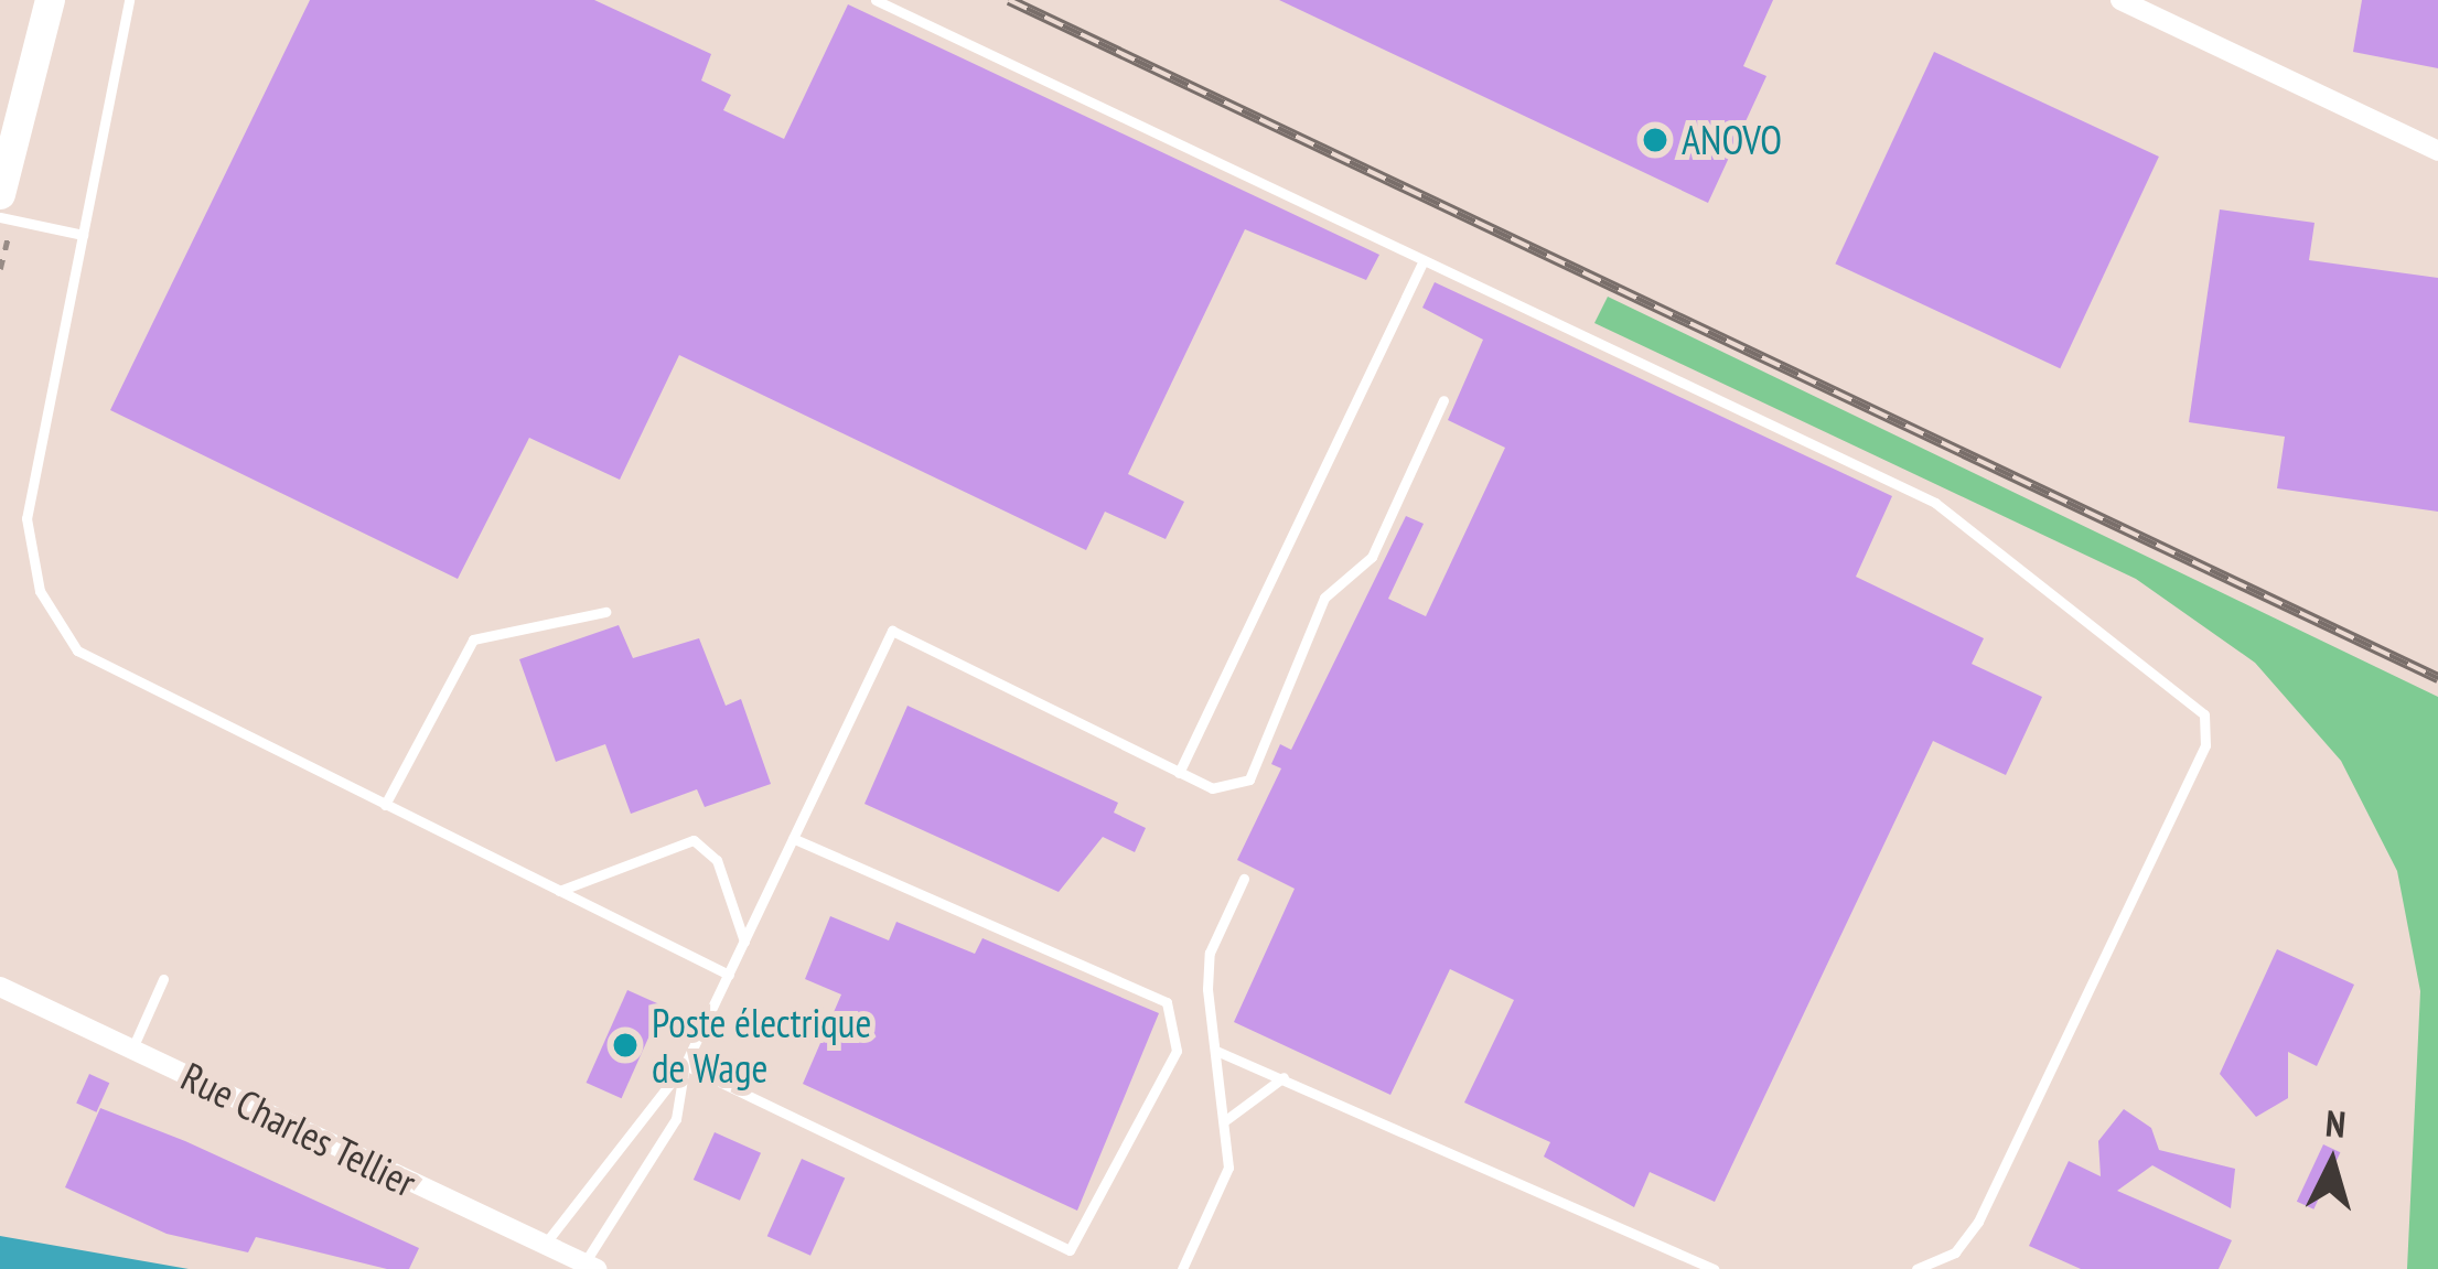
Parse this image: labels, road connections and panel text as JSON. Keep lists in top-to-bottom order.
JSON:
{
  "streets": {
    "street": ["Rue Charles Tellier"]
  },
  "places": ["ANOVO", "Poste électrique de Wage"],
  "north": "top"
}
